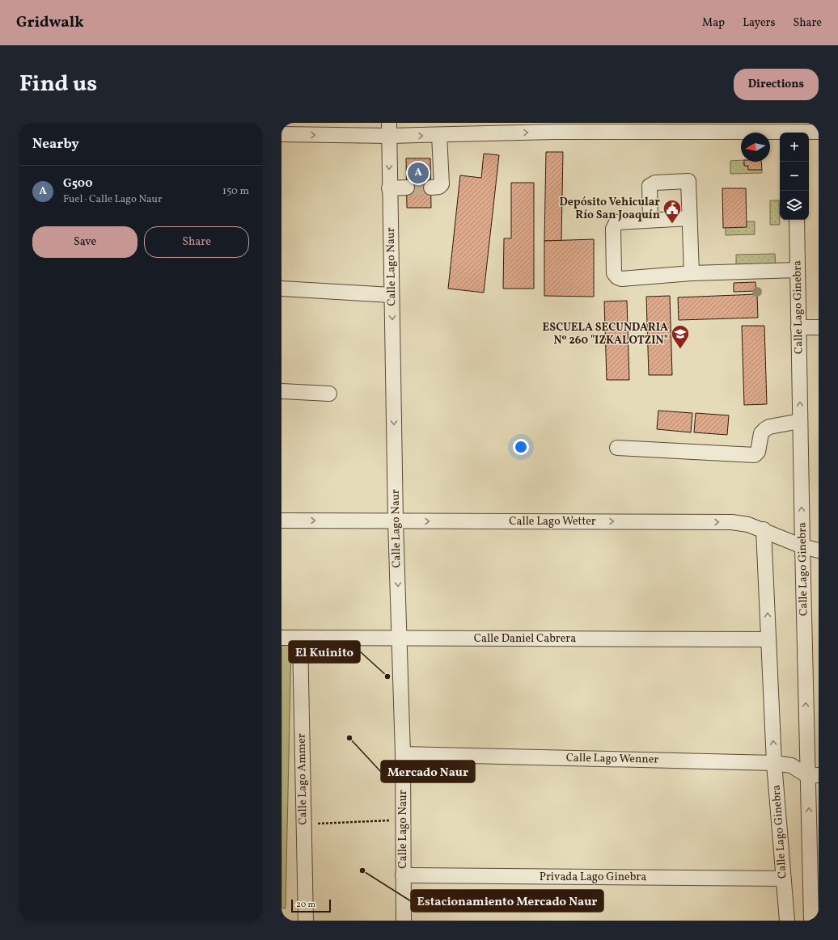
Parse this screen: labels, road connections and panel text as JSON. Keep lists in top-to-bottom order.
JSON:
{
  "streets": {
    "street": [
      "Calle Lago Naur",
      "Calle Lago Ginebra",
      "Calle Lago Wetter",
      "Calle Daniel Cabrera",
      "Calle Lago Wenner",
      "Calle Lago Ammer",
      "Privada Lago Ginebra"
    ]
  },
  "crossings": [
    ["Calle Lago Naur", "Calle Lago Wetter"],
    ["Calle Lago Naur", "Calle Daniel Cabrera"],
    ["Calle Lago Naur", "Calle Lago Wenner"],
    ["Calle Lago Naur", "Privada Lago Ginebra"],
    ["Calle Lago Ginebra", "Calle Lago Wetter"],
    ["Calle Lago Ginebra", "Calle Daniel Cabrera"],
    ["Calle Lago Ginebra", "Calle Lago Wenner"],
    ["Calle Lago Ginebra", "Privada Lago Ginebra"],
    ["Calle Daniel Cabrera", "Calle Lago Ammer"]
  ],
  "one_way": ["Calle Lago Naur", "Calle Lago Ginebra", "Calle Lago Wetter"],
  "places": {
    "public building": ["Depósito Vehicular Río San Joaquín"],
    "school or university": ["ESCUELA SECUNDARIA Nº 260 \"IZKALOTZIN\""],
    "other": ["El Kuinito", "Mercado Naur", "Estacionamiento Mercado Naur"]
  },
  "scale_bar": "20 m",
  "north": "left",
  "page": {
    "header": "Gridwalk",
    "nav": ["Map", "Layers", "Share"],
    "title": "Find us",
    "buttons": [
      "Directions",
      ["Save", "Share"]
    ],
    "heading": "Nearby",
    "map_buttons": ["+", "−"],
    "pins": "A",
    "list": [
      {
        "mark": "A",
        "name": "G500",
        "note": "Fuel · Calle Lago Naur",
        "value": "150 m"
      }
    ],
    "scale": "20 m"
  }
}
